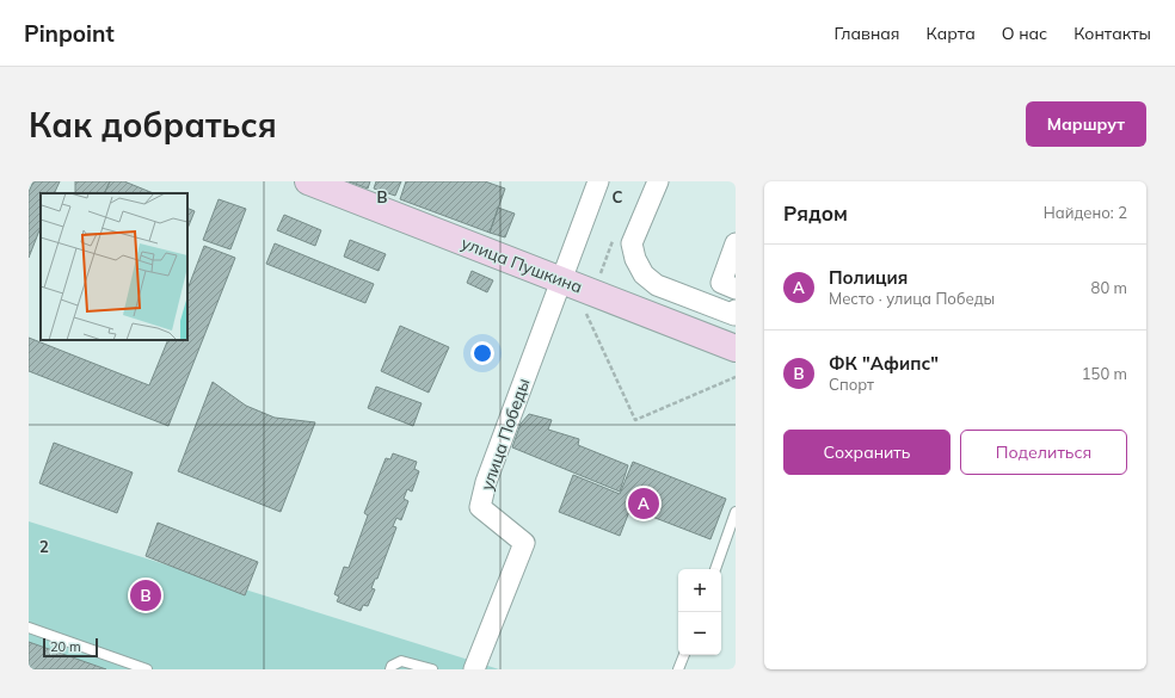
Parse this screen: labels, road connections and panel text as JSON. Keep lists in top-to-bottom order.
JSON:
{
  "streets": {
    "street": ["улица Пушкина", "улица Победы"]
  },
  "crossings": [
    ["улица Пушкина", "улица Победы"]
  ],
  "scale_bar": "20 m",
  "page": {
    "header": "Pinpoint",
    "nav": [
      "Главная",
      "Карта",
      "О нас",
      "Контакты"
    ],
    "buttons": [
      "Маршрут",
      ["Сохранить", "Поделиться"]
    ],
    "title": "Как добраться",
    "heading": ["Рядом", "Найдено: 2"],
    "list": [
      {
        "mark": "A",
        "name": "Полиция",
        "note": "Место · улица Победы",
        "value": "80 m"
      },
      {
        "mark": "B",
        "name": "ФК \"Афипс\"",
        "note": "Спорт",
        "value": "150 m"
      }
    ],
    "pins": ["A", "B"],
    "map_buttons": ["+", "−"],
    "scale": "20 m"
  },
  "grid": {
    "columns": ["B", "C"],
    "rows": ["2"]
  }
}
